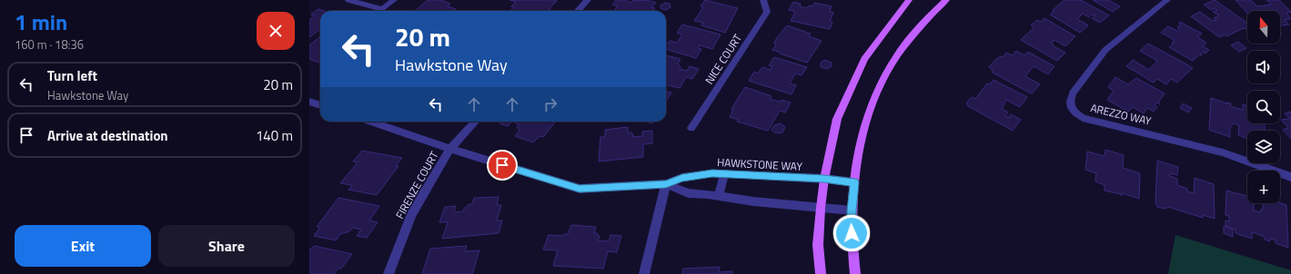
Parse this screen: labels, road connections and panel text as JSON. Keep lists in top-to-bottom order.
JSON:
{
  "streets": {
    "street": [
      "NICE COURT",
      "AREZZO WAY",
      "HAWKSTONE WAY",
      "FIRENZE COURT"
    ]
  },
  "crossings": [
    ["HAWKSTONE WAY", "FIRENZE COURT"]
  ],
  "north": "top",
  "page": {
    "heading": ["1 min", "160 m · 18:36"],
    "map_buttons": "+",
    "turn": ["20 m", "Hawkstone Way"],
    "list": [
      {
        "name": "Turn left",
        "note": "Hawkstone Way",
        "value": "20 m"
      },
      {
        "name": "Arrive at destination",
        "value": "140 m"
      }
    ],
    "buttons": ["Exit", "Share"]
  }
}
